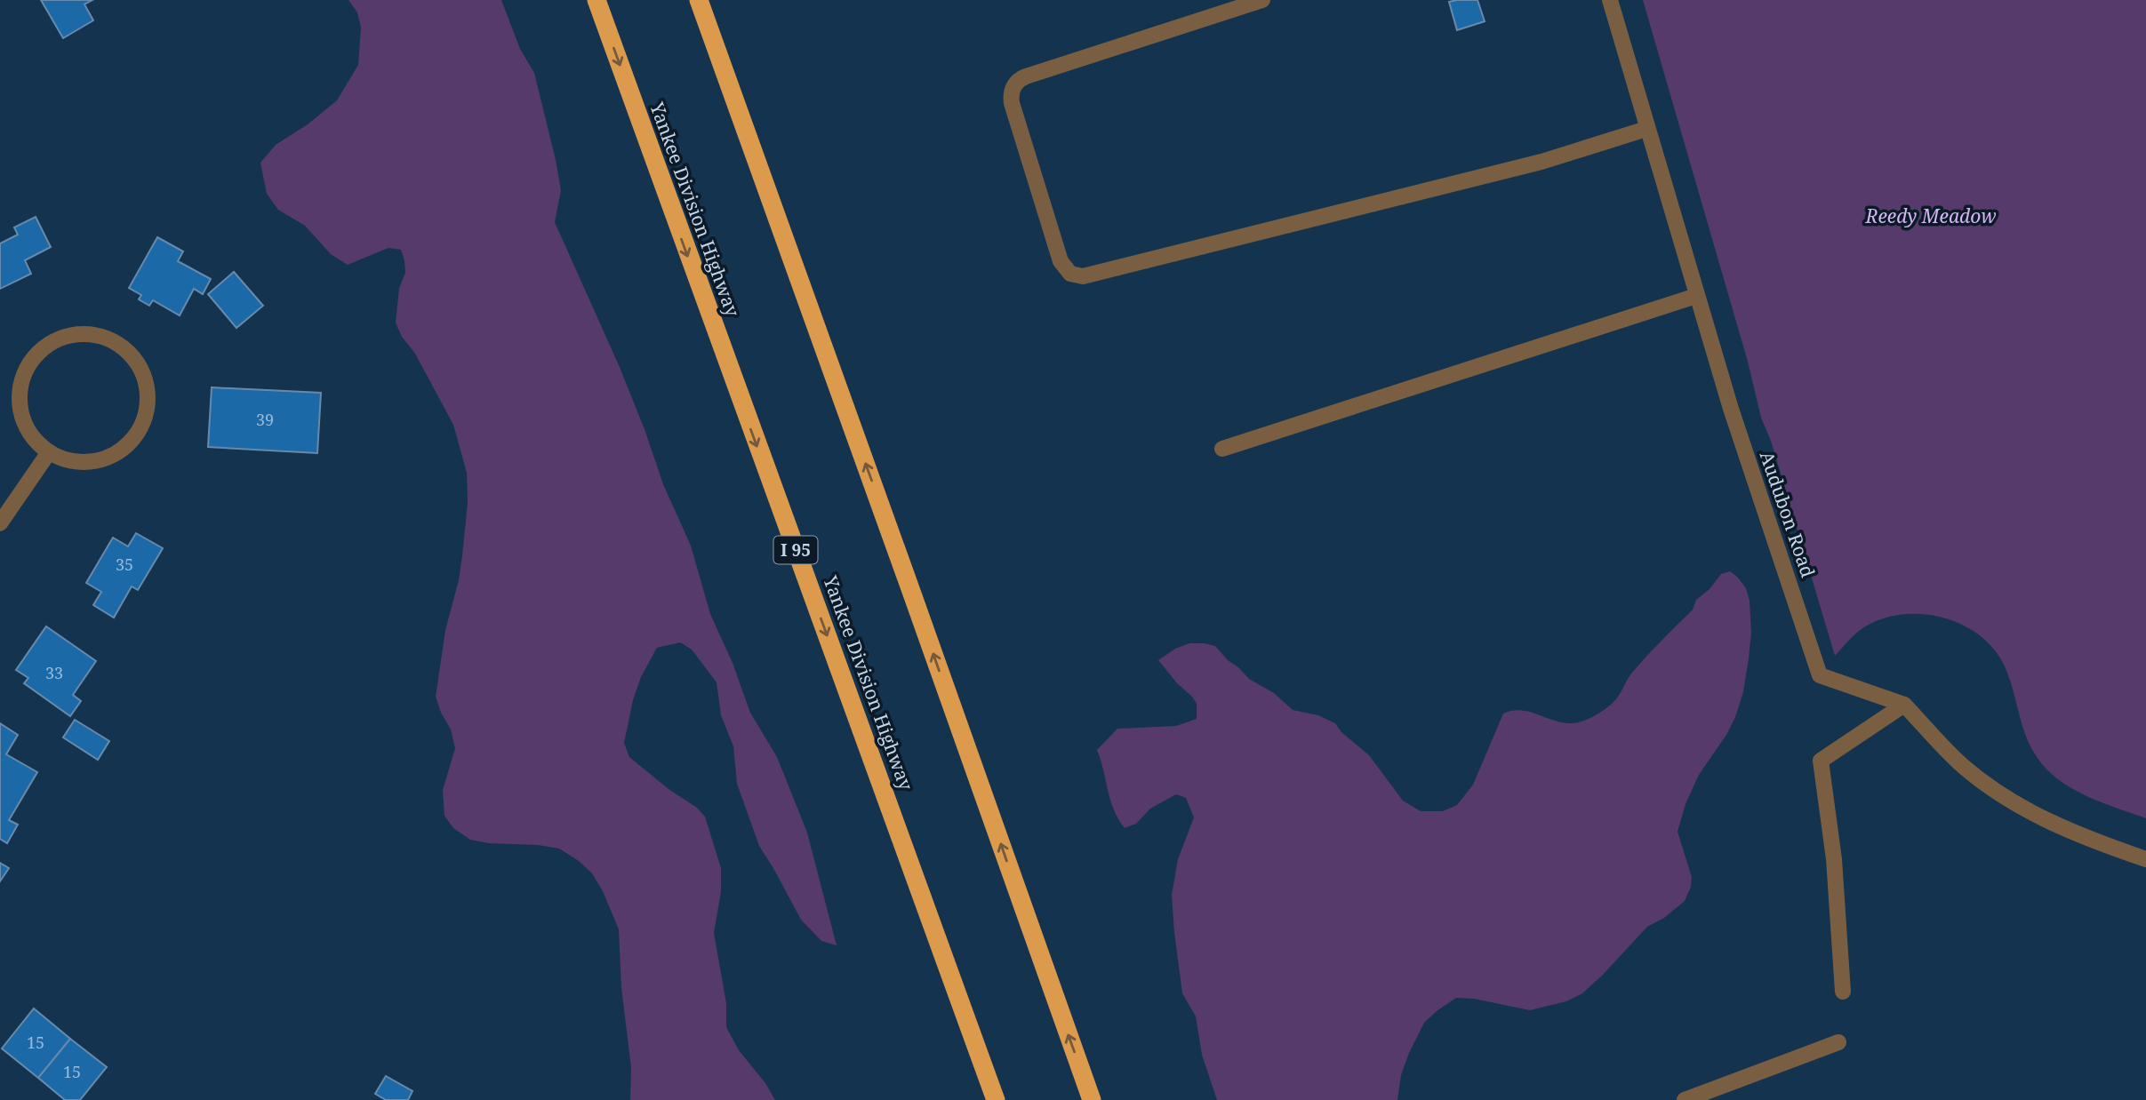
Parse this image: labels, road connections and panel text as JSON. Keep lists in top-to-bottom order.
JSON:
{
  "streets": {
    "highway": ["Yankee Division Highway", "I 95"],
    "street": ["Audubon Road"]
  },
  "parks": ["Reedy Meadow"],
  "house_numbers": [
    "39",
    "35",
    "33",
    "15",
    "15"
  ]
}
